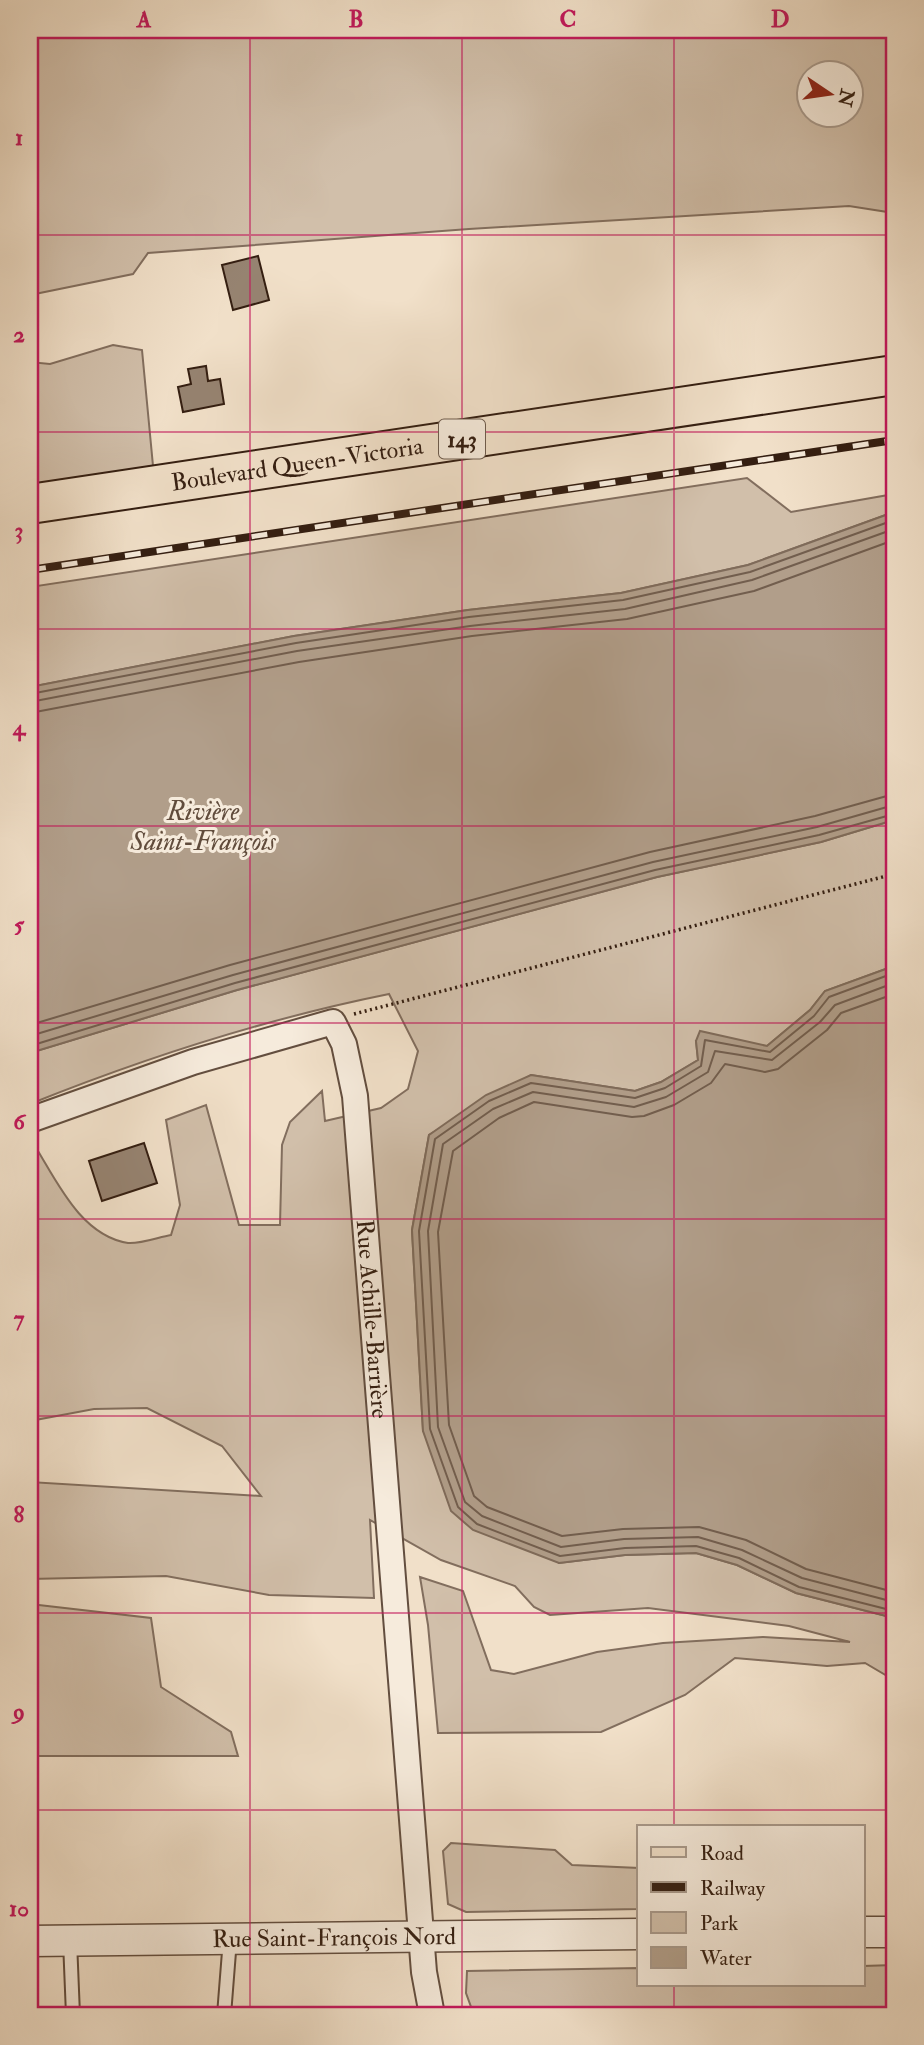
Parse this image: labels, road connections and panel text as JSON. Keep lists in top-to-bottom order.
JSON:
{
  "streets": {
    "main road": ["143", "Boulevard Queen-Victoria"],
    "street": ["Rue Achille-Barrière", "Rue Saint-François Nord"]
  },
  "crossings": [
    ["Rue Achille-Barrière", "Rue Saint-François Nord"]
  ],
  "water": ["Rivière Saint-François"],
  "legend": [
    "Road",
    "Railway",
    "Park",
    "Water"
  ],
  "north": "right",
  "grid": {
    "columns": [
      "A",
      "B",
      "C",
      "D"
    ],
    "rows": [
      "1",
      "2",
      "3",
      "4",
      "5",
      "6",
      "7",
      "8",
      "9",
      "10"
    ]
  }
}
